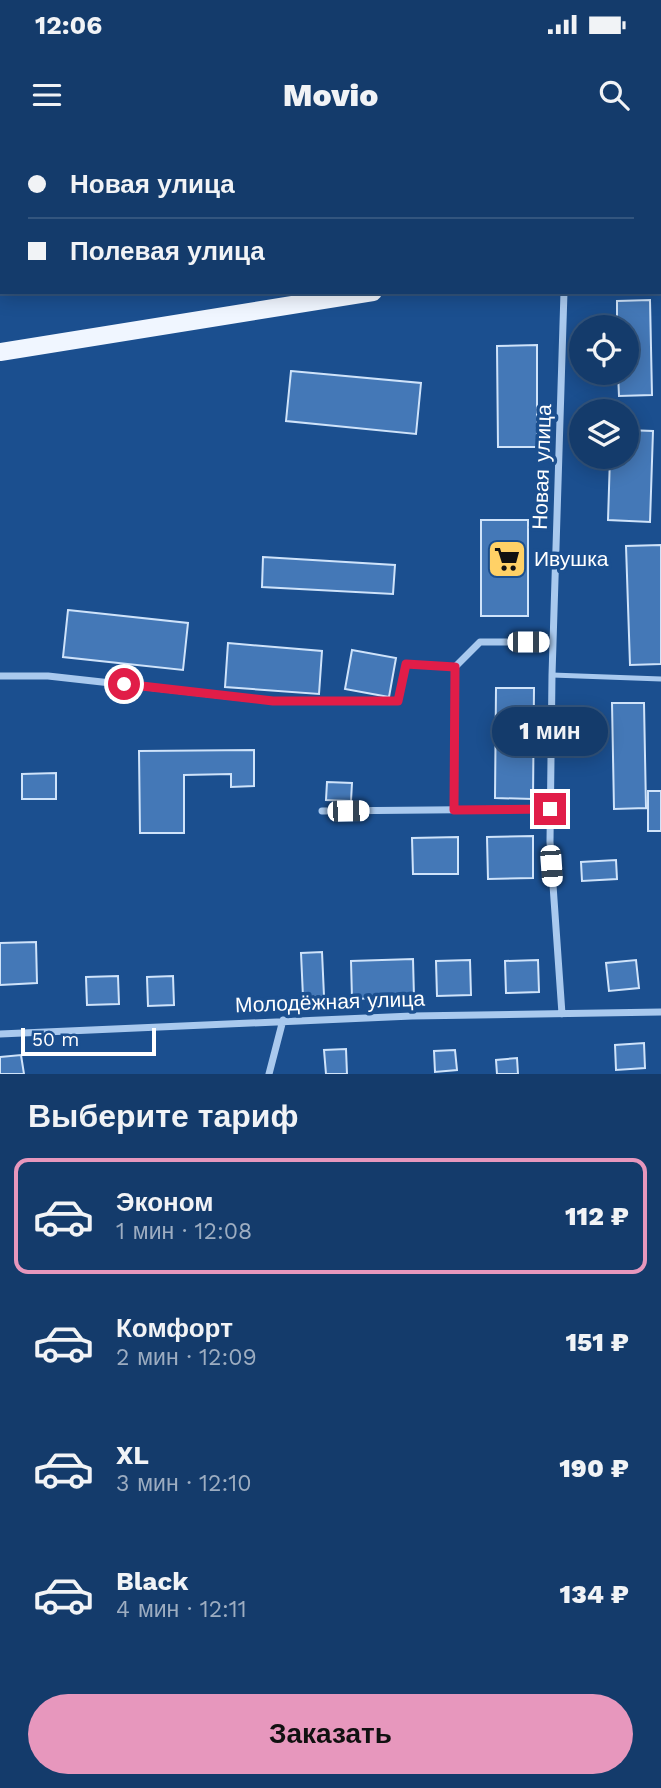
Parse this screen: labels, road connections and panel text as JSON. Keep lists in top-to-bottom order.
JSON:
{
  "streets": {
    "street": ["Новая улица", "Молодёжная улица"]
  },
  "crossings": [
    ["Новая улица", "Молодёжная улица"]
  ],
  "places": {
    "supermarket": ["Ивушка"]
  },
  "scale_bar": "50 m",
  "page": {
    "status": "12:06",
    "header": "Movio",
    "banner": ["Новая улица", "Полевая улица"],
    "bubble": "1 мин",
    "scale": "50 m",
    "heading": "Выберите тариф",
    "list": [
      {
        "name": "Эконом",
        "note": "1 мин · 12:08",
        "value": "112 ₽"
      },
      {
        "name": "Комфорт",
        "note": "2 мин · 12:09",
        "value": "151 ₽"
      },
      {
        "name": "XL",
        "note": "3 мин · 12:10",
        "value": "190 ₽"
      },
      {
        "name": "Black",
        "note": "4 мин · 12:11",
        "value": "134 ₽"
      }
    ],
    "buttons": "Заказать"
  }
}
